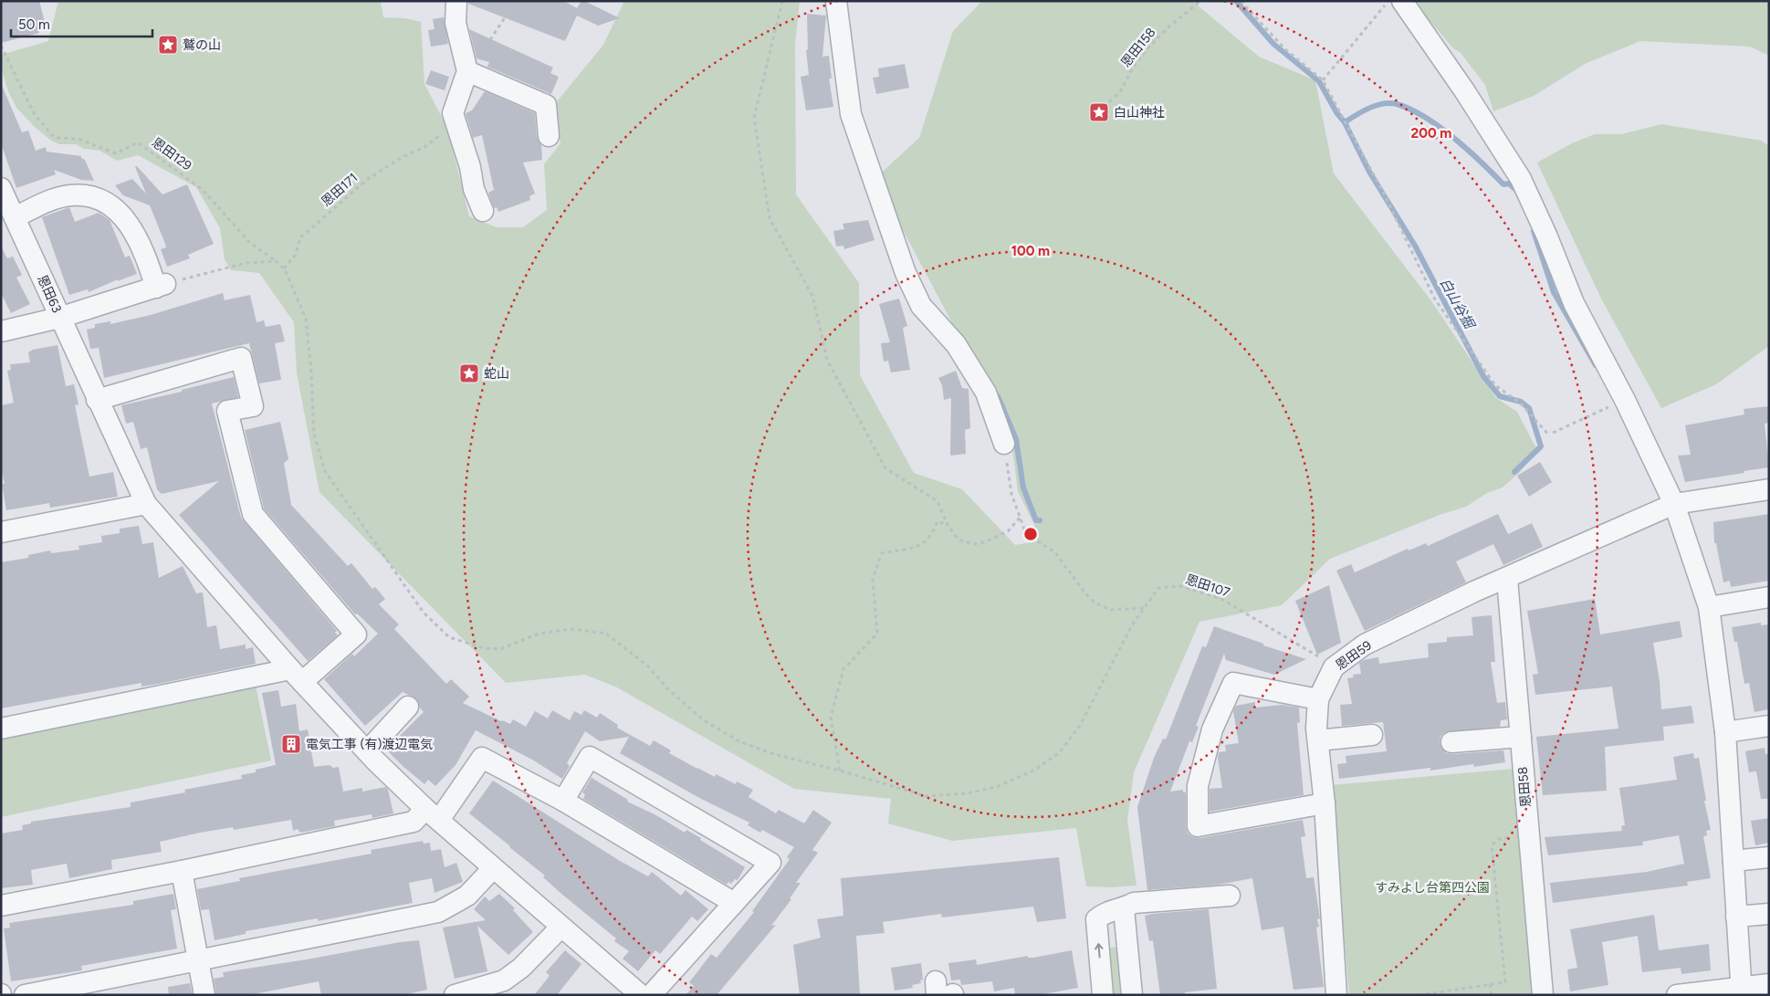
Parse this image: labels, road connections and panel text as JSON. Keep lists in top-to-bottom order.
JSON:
{
  "streets": {
    "street": ["恩田63", "恩田59", "恩田58"],
    "path": [
      "恩田158",
      "恩田129",
      "恩田171",
      "恩田107"
    ]
  },
  "crossings": [
    ["恩田171", "恩田107"],
    ["恩田59", "恩田58"]
  ],
  "water": ["白山谷掘"],
  "parks": ["すみよし台第四公園"],
  "places": {
    "place": ["鷲の山", "白山神社", "蛇山"],
    "building": ["電気工事 (有)渡辺電気"]
  },
  "scale_bar": "50 m",
  "rings": ["200 m", "100 m"]
}
